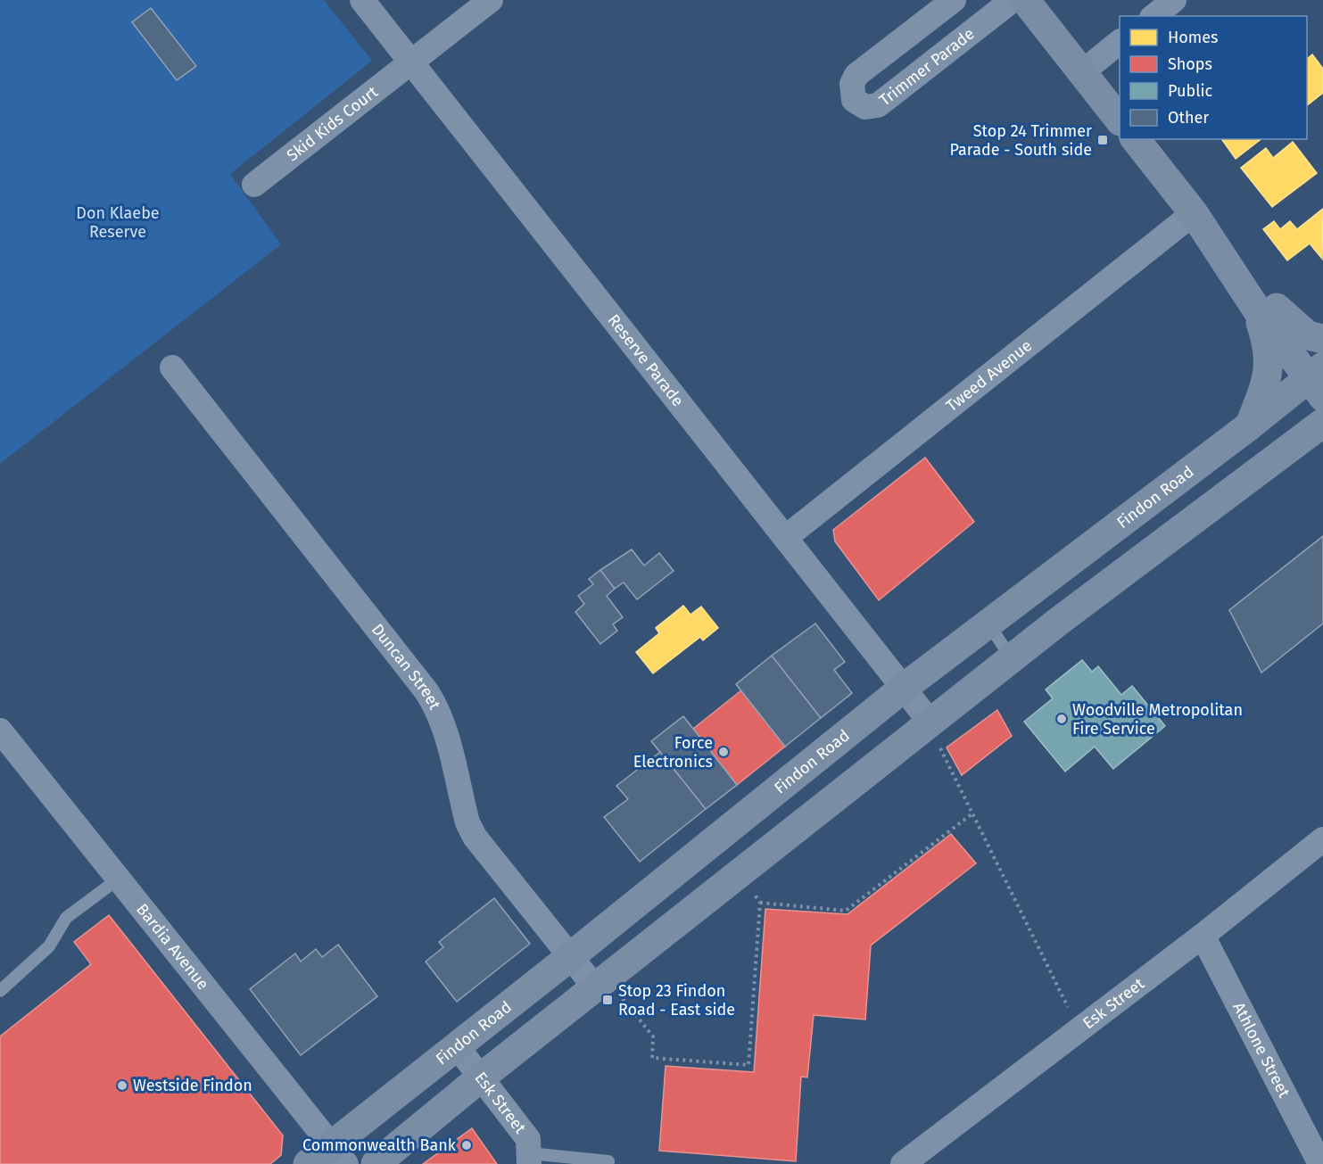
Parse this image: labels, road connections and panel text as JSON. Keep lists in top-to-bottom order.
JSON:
{
  "streets": {
    "main road": ["Findon Road"],
    "street": [
      "Trimmer Parade",
      "Skid Kids Court",
      "Reserve Parade",
      "Tweed Avenue",
      "Duncan Street",
      "Bardia Avenue",
      "Esk Street",
      "Athlone Street"
    ]
  },
  "crossings": [
    ["Skid Kids Court", "Reserve Parade"],
    ["Reserve Parade", "Tweed Avenue"],
    ["Reserve Parade", "Findon Road"],
    ["Findon Road", "Duncan Street"],
    ["Findon Road", "Bardia Avenue"],
    ["Findon Road", "Esk Street"],
    ["Esk Street", "Athlone Street"]
  ],
  "parks": ["Don Klaebe Reserve"],
  "places": {
    "transit": ["Stop 24 Trimmer Parade - South side", "Stop 23 Findon Road - East side"],
    "other": [
      "Woodville Metropolitan Fire Service",
      "Force Electronics",
      "Westside Findon",
      "Commonwealth Bank"
    ]
  },
  "legend": [
    "Homes",
    "Shops",
    "Public",
    "Other"
  ]
}
